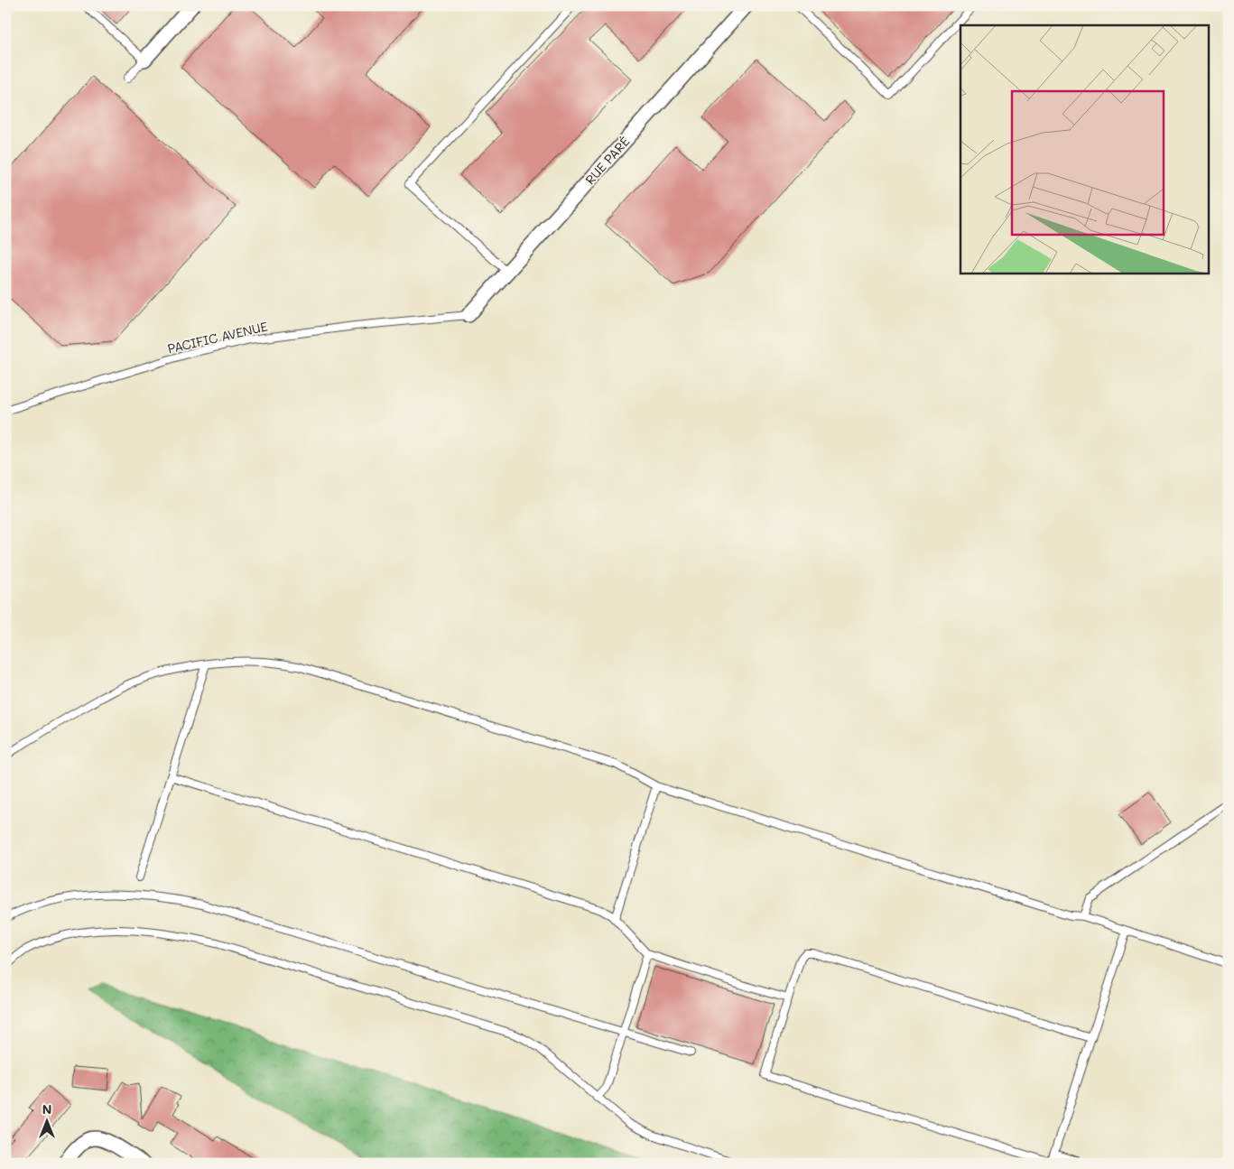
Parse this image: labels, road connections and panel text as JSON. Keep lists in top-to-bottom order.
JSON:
{
  "streets": {
    "street": ["RUE PARÉ"],
    "lane": ["PACIFIC AVENUE"]
  },
  "crossings": [
    ["RUE PARÉ", "PACIFIC AVENUE"]
  ],
  "north": "top"
}
